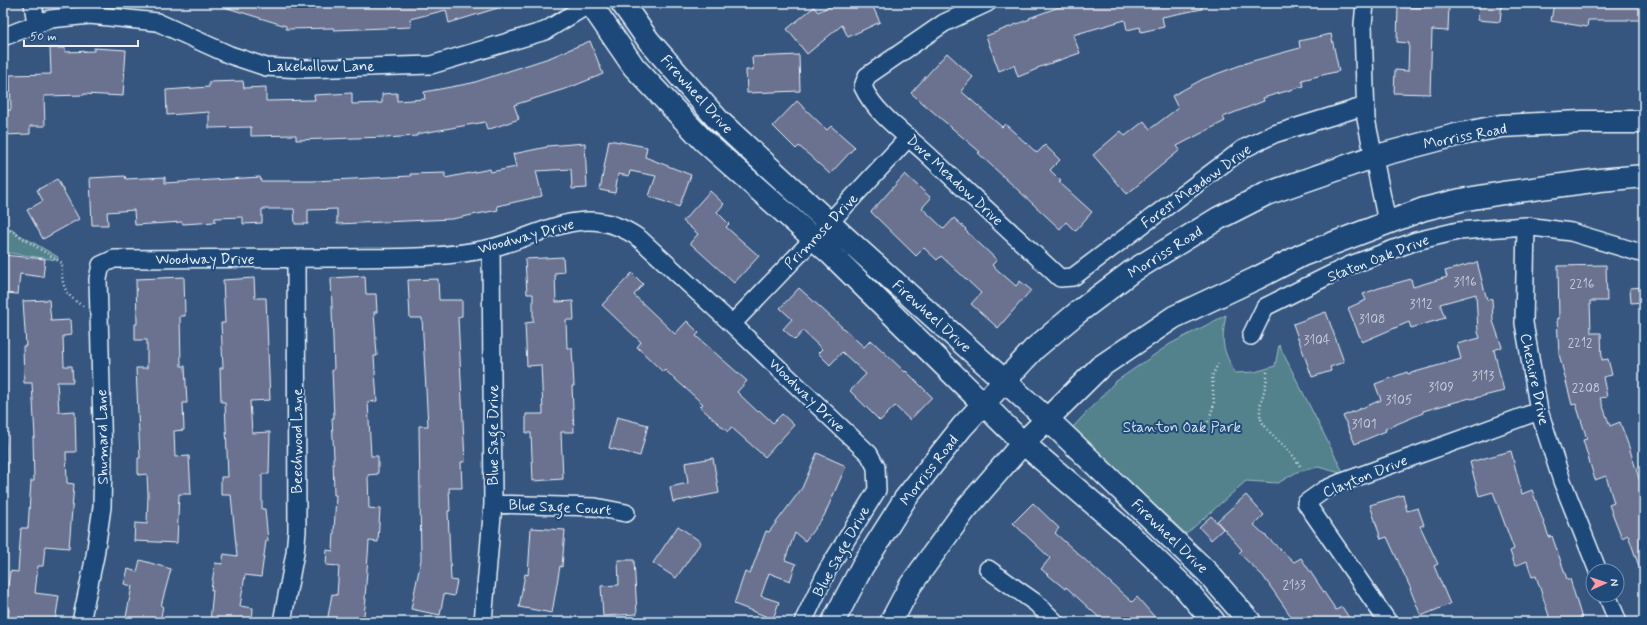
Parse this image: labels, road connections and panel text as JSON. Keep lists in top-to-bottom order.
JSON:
{
  "streets": {
    "main road": ["Firewheel Drive", "Morriss Road"],
    "street": [
      "Lakehollow Lane",
      "Dove Meadow Drive",
      "Forest Meadow Drive",
      "Primrose Drive",
      "Woodway Drive",
      "Staton Oak Drive",
      "Cheshire Drive",
      "Blue Sage Drive",
      "Shumard Lane",
      "Beechwood Lane",
      "Clayton Drive",
      "Blue Sage Court"
    ]
  },
  "crossings": [
    ["Lakehollow Lane", "Firewheel Drive"],
    ["Firewheel Drive", "Morriss Road"],
    ["Firewheel Drive", "Primrose Drive"],
    ["Dove Meadow Drive", "Forest Meadow Drive"],
    ["Dove Meadow Drive", "Primrose Drive"],
    ["Primrose Drive", "Woodway Drive"],
    ["Woodway Drive", "Blue Sage Drive"],
    ["Woodway Drive", "Shumard Lane"],
    ["Woodway Drive", "Beechwood Lane"],
    ["Staton Oak Drive", "Cheshire Drive"],
    ["Cheshire Drive", "Clayton Drive"],
    ["Blue Sage Drive", "Blue Sage Court"]
  ],
  "parks": ["Stanton Oak Park"],
  "house_numbers": [
    "3116",
    "2216",
    "3112",
    "3108",
    "3104",
    "2212",
    "3113",
    "3109",
    "2208",
    "3105",
    "3101",
    "2133"
  ],
  "scale_bar": "50 m",
  "north": "right"
}
